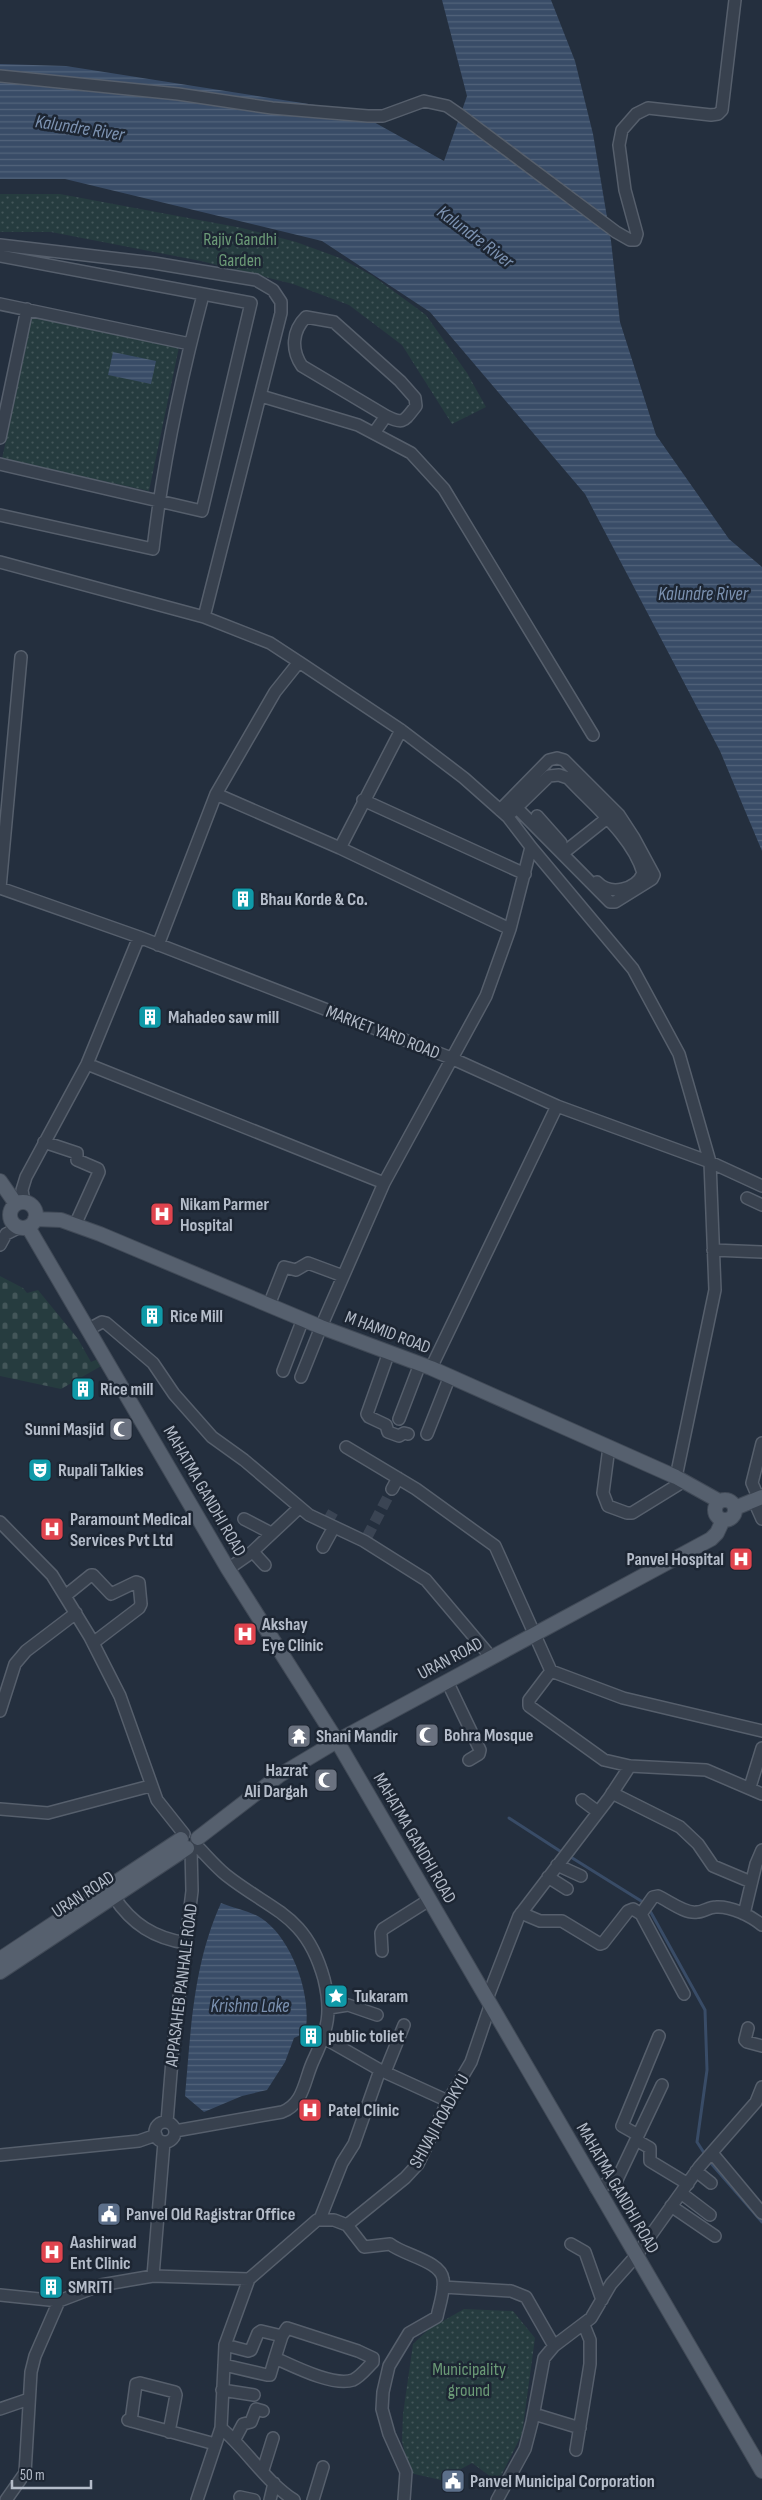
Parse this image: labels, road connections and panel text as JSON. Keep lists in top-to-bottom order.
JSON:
{
  "streets": {
    "main road": ["M HAMID ROAD", "MAHATMA GANDHI ROAD", "URAN ROAD"],
    "street": ["MARKET YARD ROAD", "APPASAHEB PANHALE ROAD", "SHIVAJI ROADKYU"]
  },
  "crossings": [
    ["M HAMID ROAD", "MAHATMA GANDHI ROAD"],
    ["M HAMID ROAD", "URAN ROAD"],
    ["MAHATMA GANDHI ROAD", "URAN ROAD"],
    ["MAHATMA GANDHI ROAD", "SHIVAJI ROADKYU"],
    ["URAN ROAD", "APPASAHEB PANHALE ROAD"]
  ],
  "water": ["Kalundre River", "Krishna Lake"],
  "parks": ["Rajiv Gandhi Garden", "Municipality ground"],
  "places": {
    "building": [
      "Bhau Korde & Co.",
      "Mahadeo saw mill",
      "Rice Mill",
      "Rice mill",
      "public toliet",
      "SMRITI"
    ],
    "hospital": [
      "Nikam Parmer Hospital",
      "Paramount Medical Services Pvt Ltd",
      "Panvel Hospital",
      "Akshay Eye Clinic",
      "Patel Clinic",
      "Aashirwad Ent Clinic"
    ],
    "mosque": ["Sunni Masjid", "Bohra Mosque", "Hazrat Ali Dargah"],
    "theatre": ["Rupali Talkies"],
    "temple": ["Shani Mandir"],
    "place": ["Tukaram"],
    "public building": ["Panvel Old Ragistrar Office", "Panvel Municipal Corporation"]
  },
  "scale_bar": "50 m"
}
